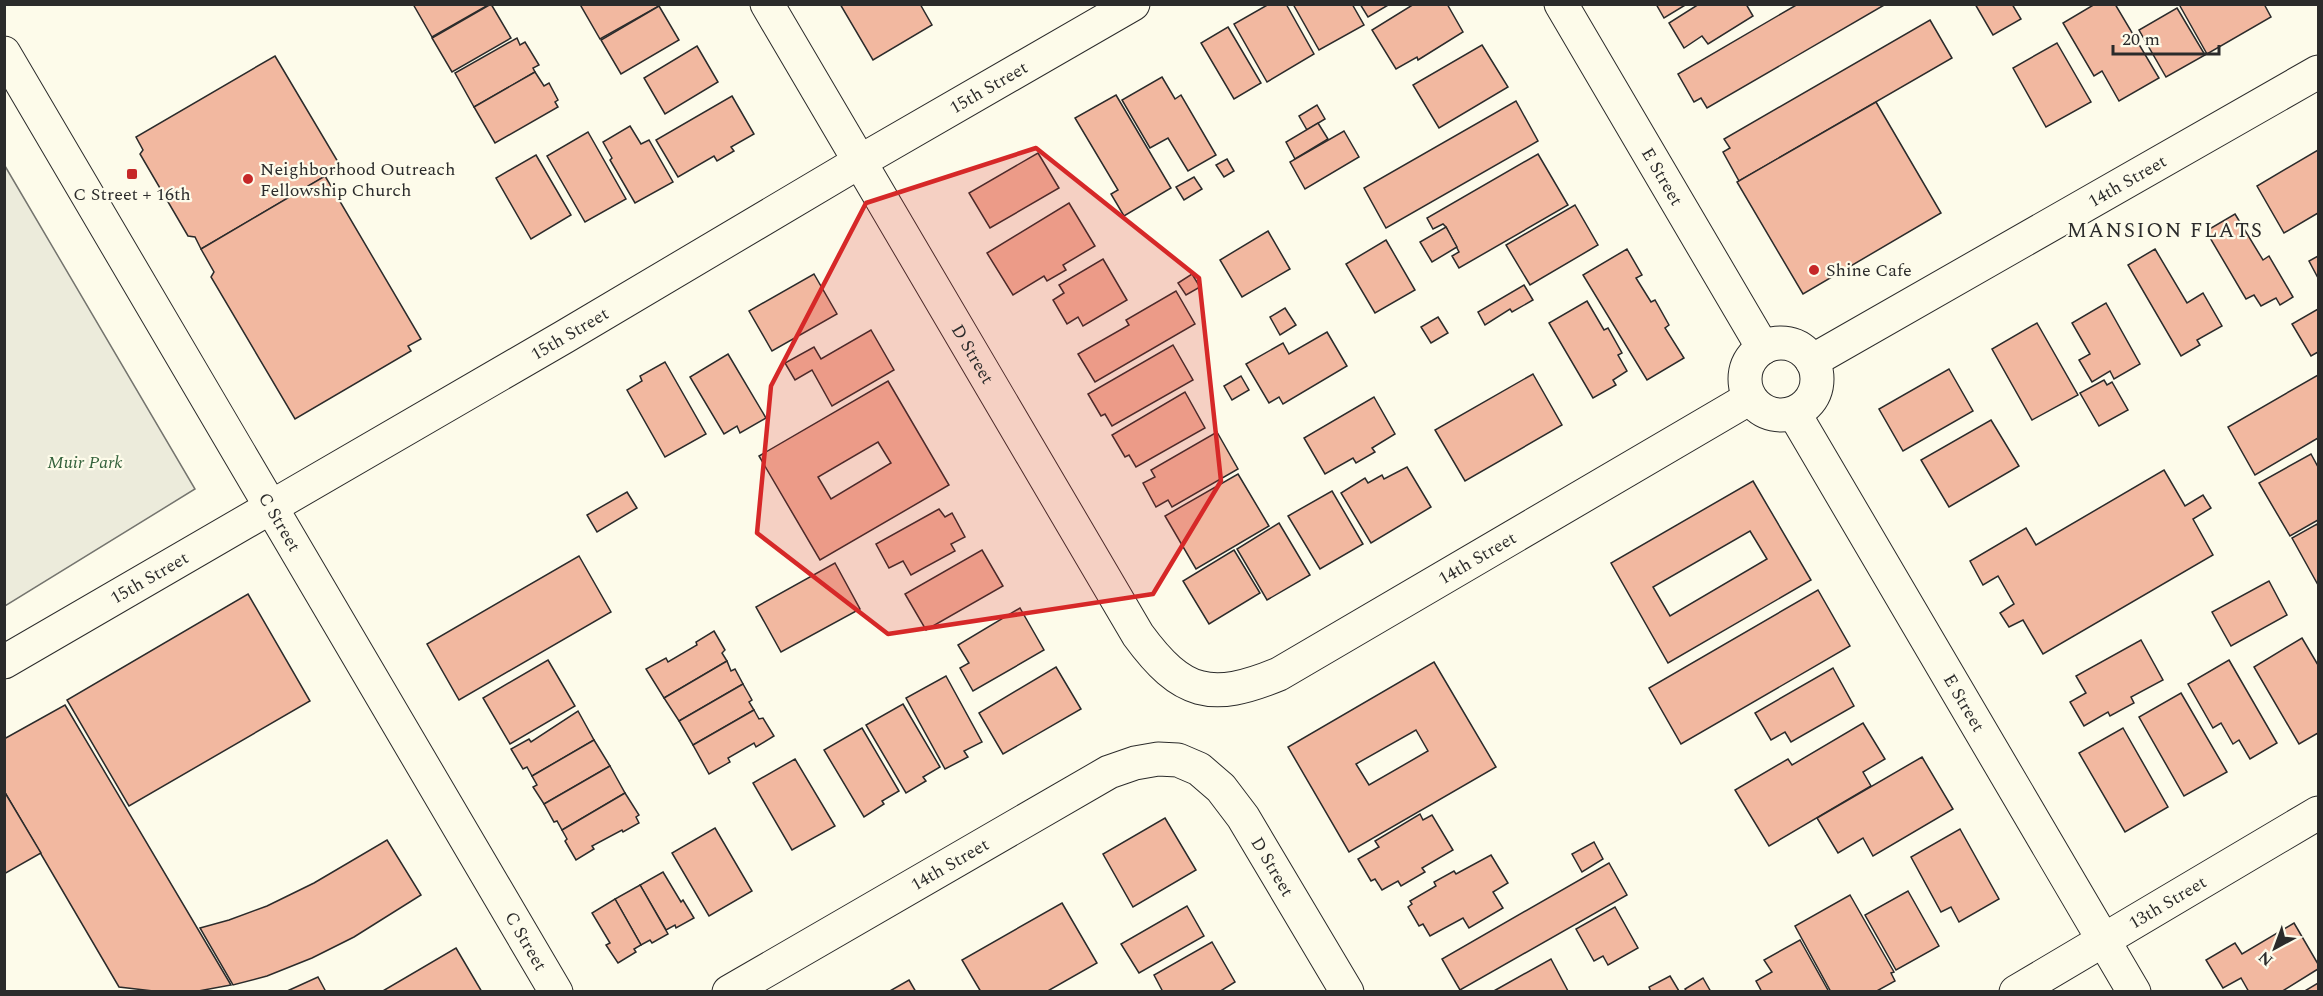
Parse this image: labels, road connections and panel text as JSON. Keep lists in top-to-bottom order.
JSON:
{
  "streets": {
    "street": [
      "15th Street",
      "E Street",
      "14th Street",
      "D Street",
      "C Street",
      "13th Street"
    ]
  },
  "crossings": [
    ["15th Street", "D Street"],
    ["15th Street", "C Street"],
    ["E Street", "14th Street"],
    ["E Street", "13th Street"],
    ["14th Street", "D Street"]
  ],
  "districts": ["MANSION FLATS"],
  "parks": ["Muir Park"],
  "places": {
    "transit": ["C Street + 16th"],
    "other": ["Neighborhood Outreach Fellowship Church", "Shine Cafe"]
  },
  "scale_bar": "20 m",
  "north": "bottom left"
}
